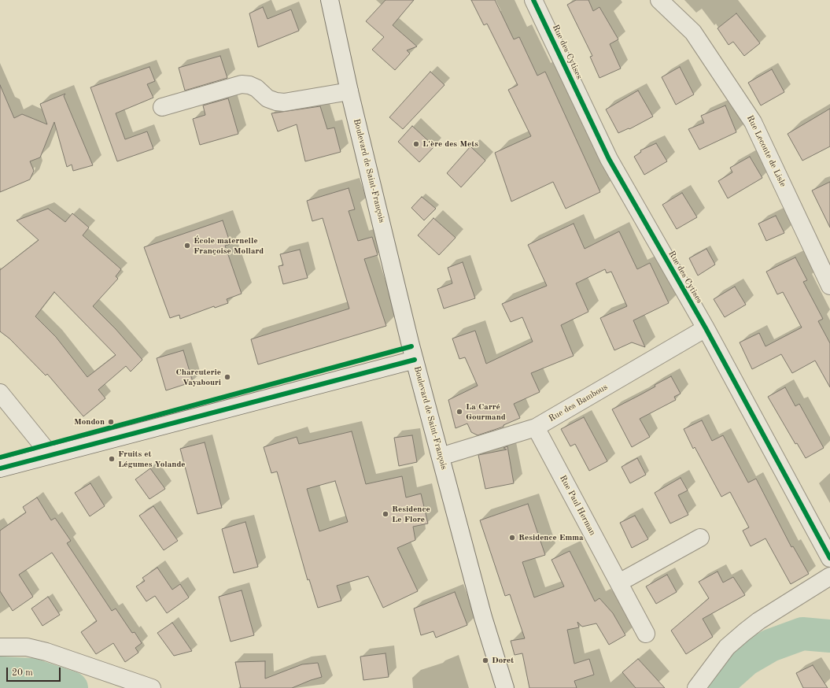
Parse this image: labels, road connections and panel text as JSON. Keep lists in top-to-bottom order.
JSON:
{
  "streets": {
    "street": [
      "Rue des Cytises",
      "Rue Leconte de Lisle",
      "Boulevard de Saint-François",
      "Rue des Bambous",
      "Rue Paul Herman"
    ]
  },
  "crossings": [
    ["Rue des Cytises", "Rue des Bambous"],
    ["Boulevard de Saint-François", "Rue des Bambous"],
    ["Rue des Bambous", "Rue Paul Herman"]
  ],
  "places": [
    "L'ère des Mets",
    "École maternelle Françoise Mollard",
    "Charcuterie Vayabouri",
    "La Carré Gourmand",
    "Mondon",
    "Fruits et Légumes Yolande",
    "Residence Le Flore",
    "Residence Emma",
    "Doret"
  ],
  "scale_bar": "20 m"
}
